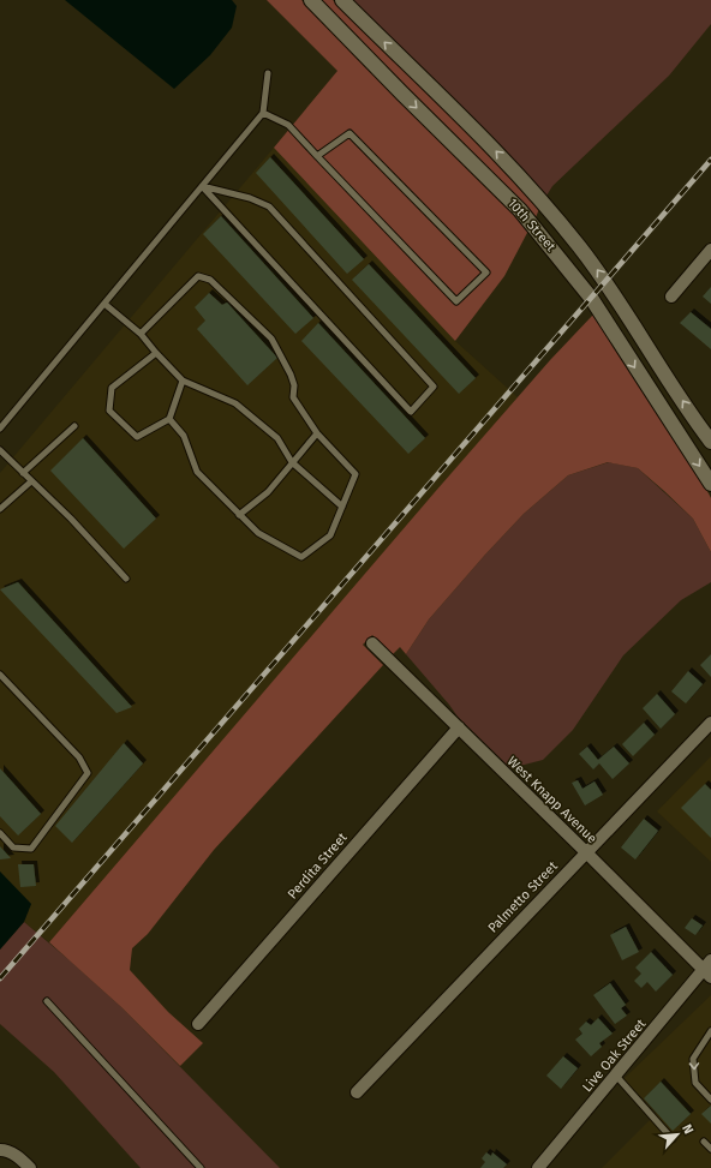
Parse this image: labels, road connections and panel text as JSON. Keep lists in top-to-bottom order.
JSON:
{
  "streets": {
    "street": [
      "10th Street",
      "West Knapp Avenue",
      "Perdita Street",
      "Palmetto Street",
      "Live Oak Street"
    ]
  },
  "crossings": [
    ["West Knapp Avenue", "Perdita Street"],
    ["West Knapp Avenue", "Palmetto Street"],
    ["West Knapp Avenue", "Live Oak Street"]
  ],
  "north": "top right"
}
